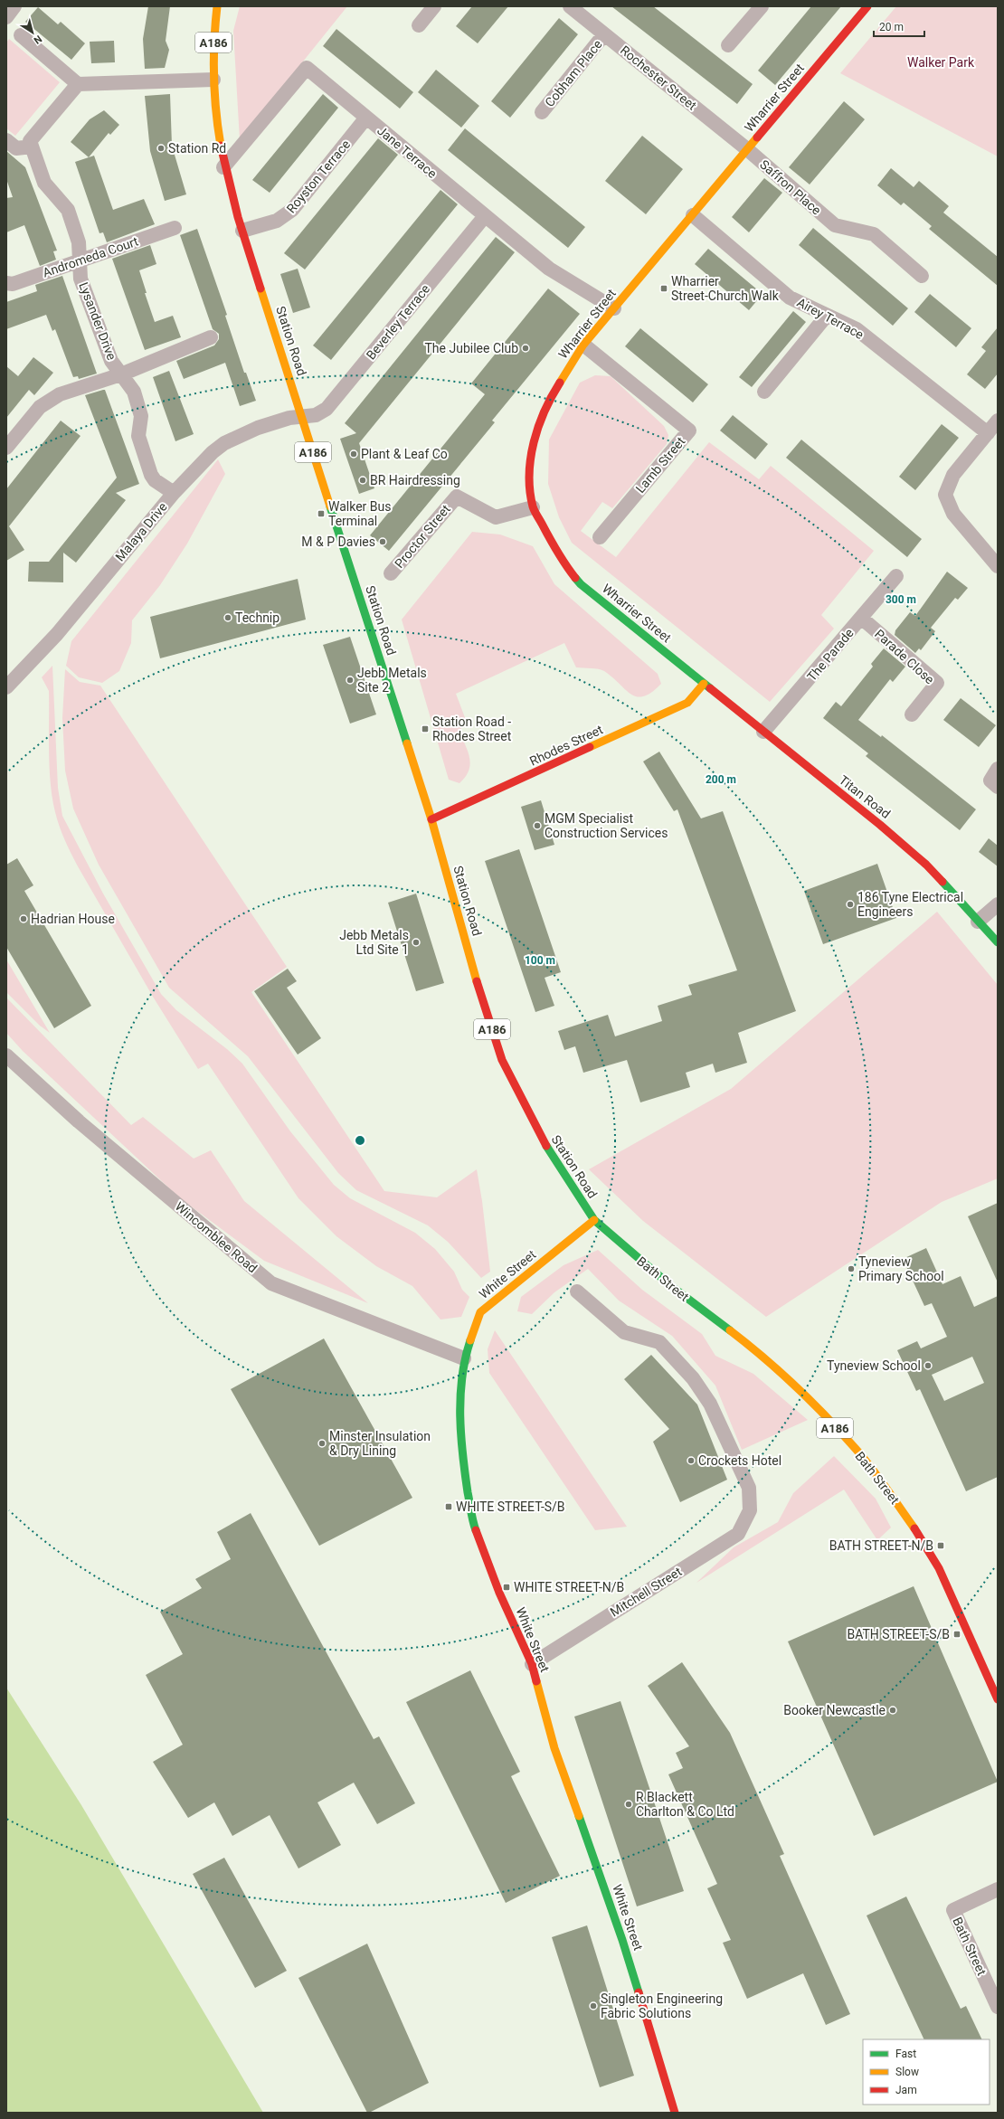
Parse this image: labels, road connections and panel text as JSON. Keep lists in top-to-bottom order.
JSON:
{
  "streets": {
    "street": [
      "A186",
      "Cobham Place",
      "Rochester Street",
      "Wharrier Street",
      "Jane Terrace",
      "Royston Terrace",
      "Saffron Place",
      "Andromeda Court",
      "Airey Terrace",
      "Lysander Drive",
      "Beverley Terrace",
      "Station Road",
      "Lamb Street",
      "Malaya Drive",
      "Proctor Street",
      "The Parade",
      "Parade Close",
      "Rhodes Street",
      "Titan Road",
      "Wincomblee Road",
      "White Street",
      "Bath Street",
      "Mitchell Street"
    ]
  },
  "crossings": [
    ["Cobham Place", "Rochester Street"],
    ["Rochester Street", "Wharrier Street"],
    ["Rochester Street", "Saffron Place"],
    ["Wharrier Street", "Jane Terrace"],
    ["Wharrier Street", "Saffron Place"],
    ["Wharrier Street", "Airey Terrace"],
    ["Wharrier Street", "Lamb Street"],
    ["Wharrier Street", "Proctor Street"],
    ["Wharrier Street", "Rhodes Street"],
    ["Wharrier Street", "Titan Road"],
    ["Jane Terrace", "Royston Terrace"],
    ["Jane Terrace", "Beverley Terrace"],
    ["Jane Terrace", "Station Road"],
    ["Royston Terrace", "Station Road"],
    ["Andromeda Court", "Lysander Drive"],
    ["Lysander Drive", "Malaya Drive"],
    ["Beverley Terrace", "Station Road"],
    ["Beverley Terrace", "Malaya Drive"],
    ["Station Road", "Malaya Drive"],
    ["Station Road", "Rhodes Street"],
    ["Station Road", "White Street"],
    ["Station Road", "Bath Street"],
    ["The Parade", "Parade Close"],
    ["The Parade", "Titan Road"],
    ["Rhodes Street", "Titan Road"],
    ["Wincomblee Road", "White Street"],
    ["White Street", "Bath Street"],
    ["White Street", "Mitchell Street"]
  ],
  "parks": ["Walker Park"],
  "places": {
    "other": [
      "Station Rd",
      "The Jubilee Club",
      "Plant & Leaf Co",
      "BR Hairdressing",
      "M & P Davies",
      "Technip",
      "Jebb Metals Site 2",
      "MGM Specialist Construction Services",
      "186 Tyne Electrical Engineers",
      "Hadrian House",
      "Jebb Metals Ltd Site 1",
      "Tyneview Primary School",
      "Tyneview School",
      "Minster Insulation & Dry Lining",
      "Crockets Hotel",
      "Booker Newcastle",
      "R Blackett Charlton & Co Ltd",
      "Singleton Engineering Fabric Solutions"
    ],
    "transit": [
      "Wharrier Street-Church Walk",
      "Walker Bus Terminal",
      "Station Road - Rhodes Street",
      "WHITE STREET-S/B",
      "BATH STREET-N/B",
      "WHITE STREET-N/B",
      "BATH STREET-S/B"
    ]
  },
  "legend": ["Fast", "Slow", "Jam"],
  "scale_bar": "20 m",
  "north": "bottom right",
  "rings": ["300 m", "200 m", "100 m"]
}
